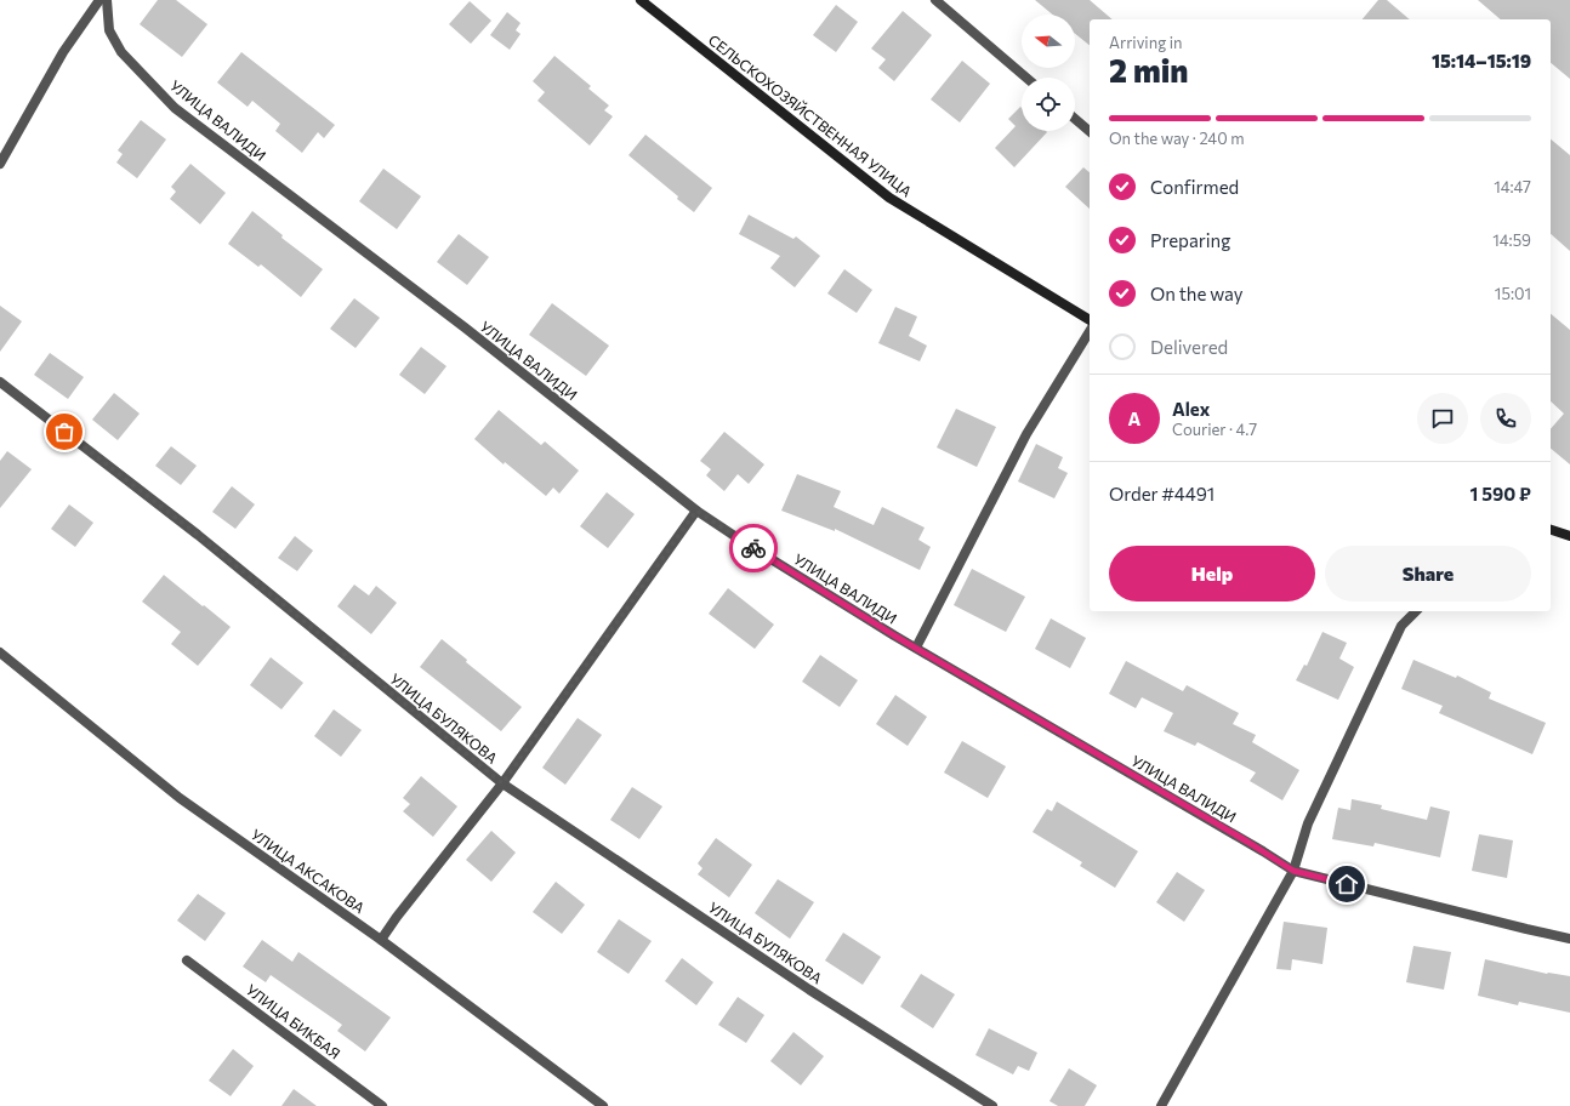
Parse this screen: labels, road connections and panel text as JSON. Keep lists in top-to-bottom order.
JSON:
{
  "streets": {
    "main road": ["СЕЛЬСКОХОЗЯЙСТВЕННАЯ УЛИЦА"],
    "street": [
      "УЛИЦА ВАЛИДИ",
      "УЛИЦА БУЛЯКОВА",
      "УЛИЦА АКСАКОВА",
      "УЛИЦА БИКБАЯ"
    ]
  },
  "north": "left",
  "page": {
    "heading": ["2 min", "Arriving in", "15:14–15:19"],
    "panel": [
      "Alex",
      "Courier · 4.7",
      "Order #4491",
      "1 590 ₽"
    ],
    "bar": "On the way · 240 m",
    "list": [
      ["Confirmed", "14:47"],
      ["Preparing", "14:59"],
      ["On the way", "15:01"],
      "Delivered"
    ],
    "round": "A",
    "buttons": ["Help", "Share"]
  }
}
